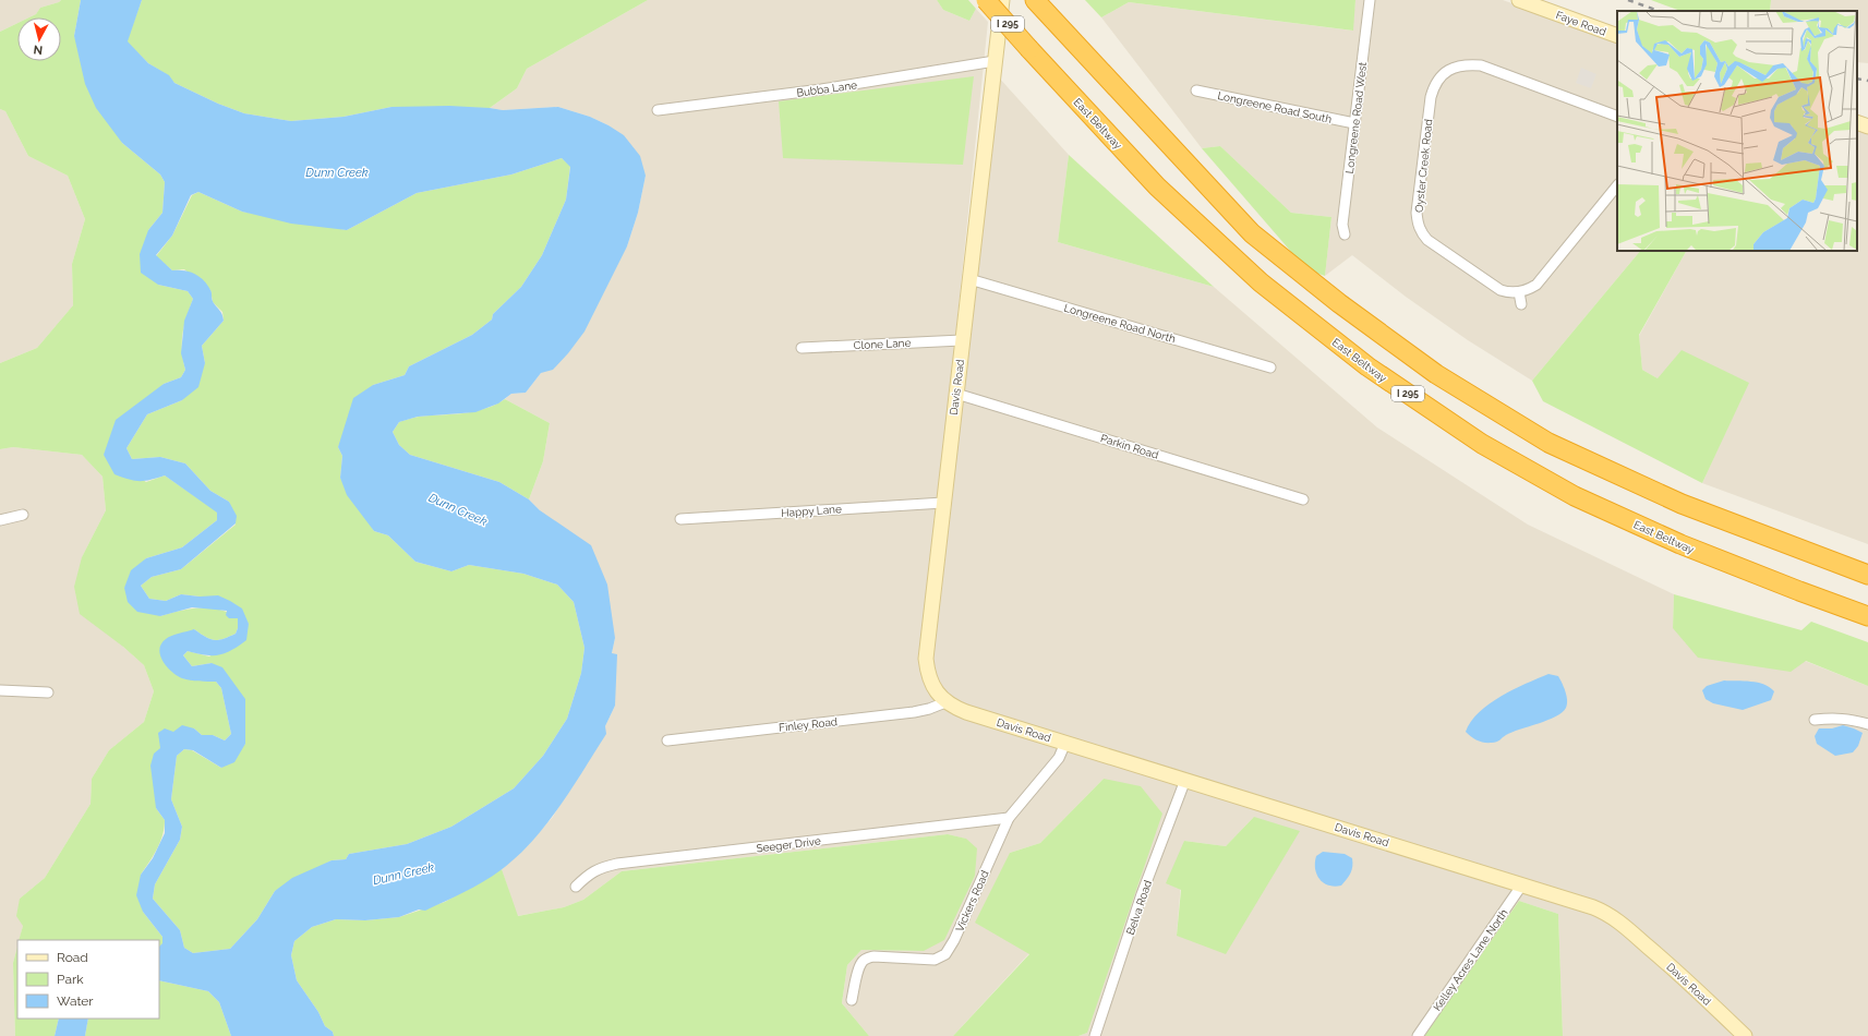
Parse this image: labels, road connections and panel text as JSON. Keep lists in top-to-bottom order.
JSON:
{
  "streets": {
    "highway": ["I 295", "East Beltway"],
    "street": [
      "Faye Road",
      "Bubba Lane",
      "Longreene Road South",
      "Longreene Road West",
      "Oyster Creek Road",
      "Longreene Road North",
      "Clone Lane",
      "Davis Road",
      "Parkin Road",
      "Happy Lane",
      "Finley Road",
      "Seeger Drive",
      "Vickers Road",
      "Belva Road",
      "Kelley Acres Lane North"
    ]
  },
  "crossings": [
    ["Bubba Lane", "Davis Road"],
    ["Longreene Road South", "Longreene Road West"],
    ["Longreene Road North", "Davis Road"],
    ["Clone Lane", "Davis Road"],
    ["Davis Road", "Parkin Road"],
    ["Davis Road", "Happy Lane"],
    ["Davis Road", "Finley Road"],
    ["Davis Road", "Vickers Road"],
    ["Davis Road", "Belva Road"],
    ["Davis Road", "Kelley Acres Lane North"],
    ["Seeger Drive", "Vickers Road"]
  ],
  "water": ["Dunn Creek"],
  "legend": ["Road", "Park", "Water"],
  "north": "bottom"
}
